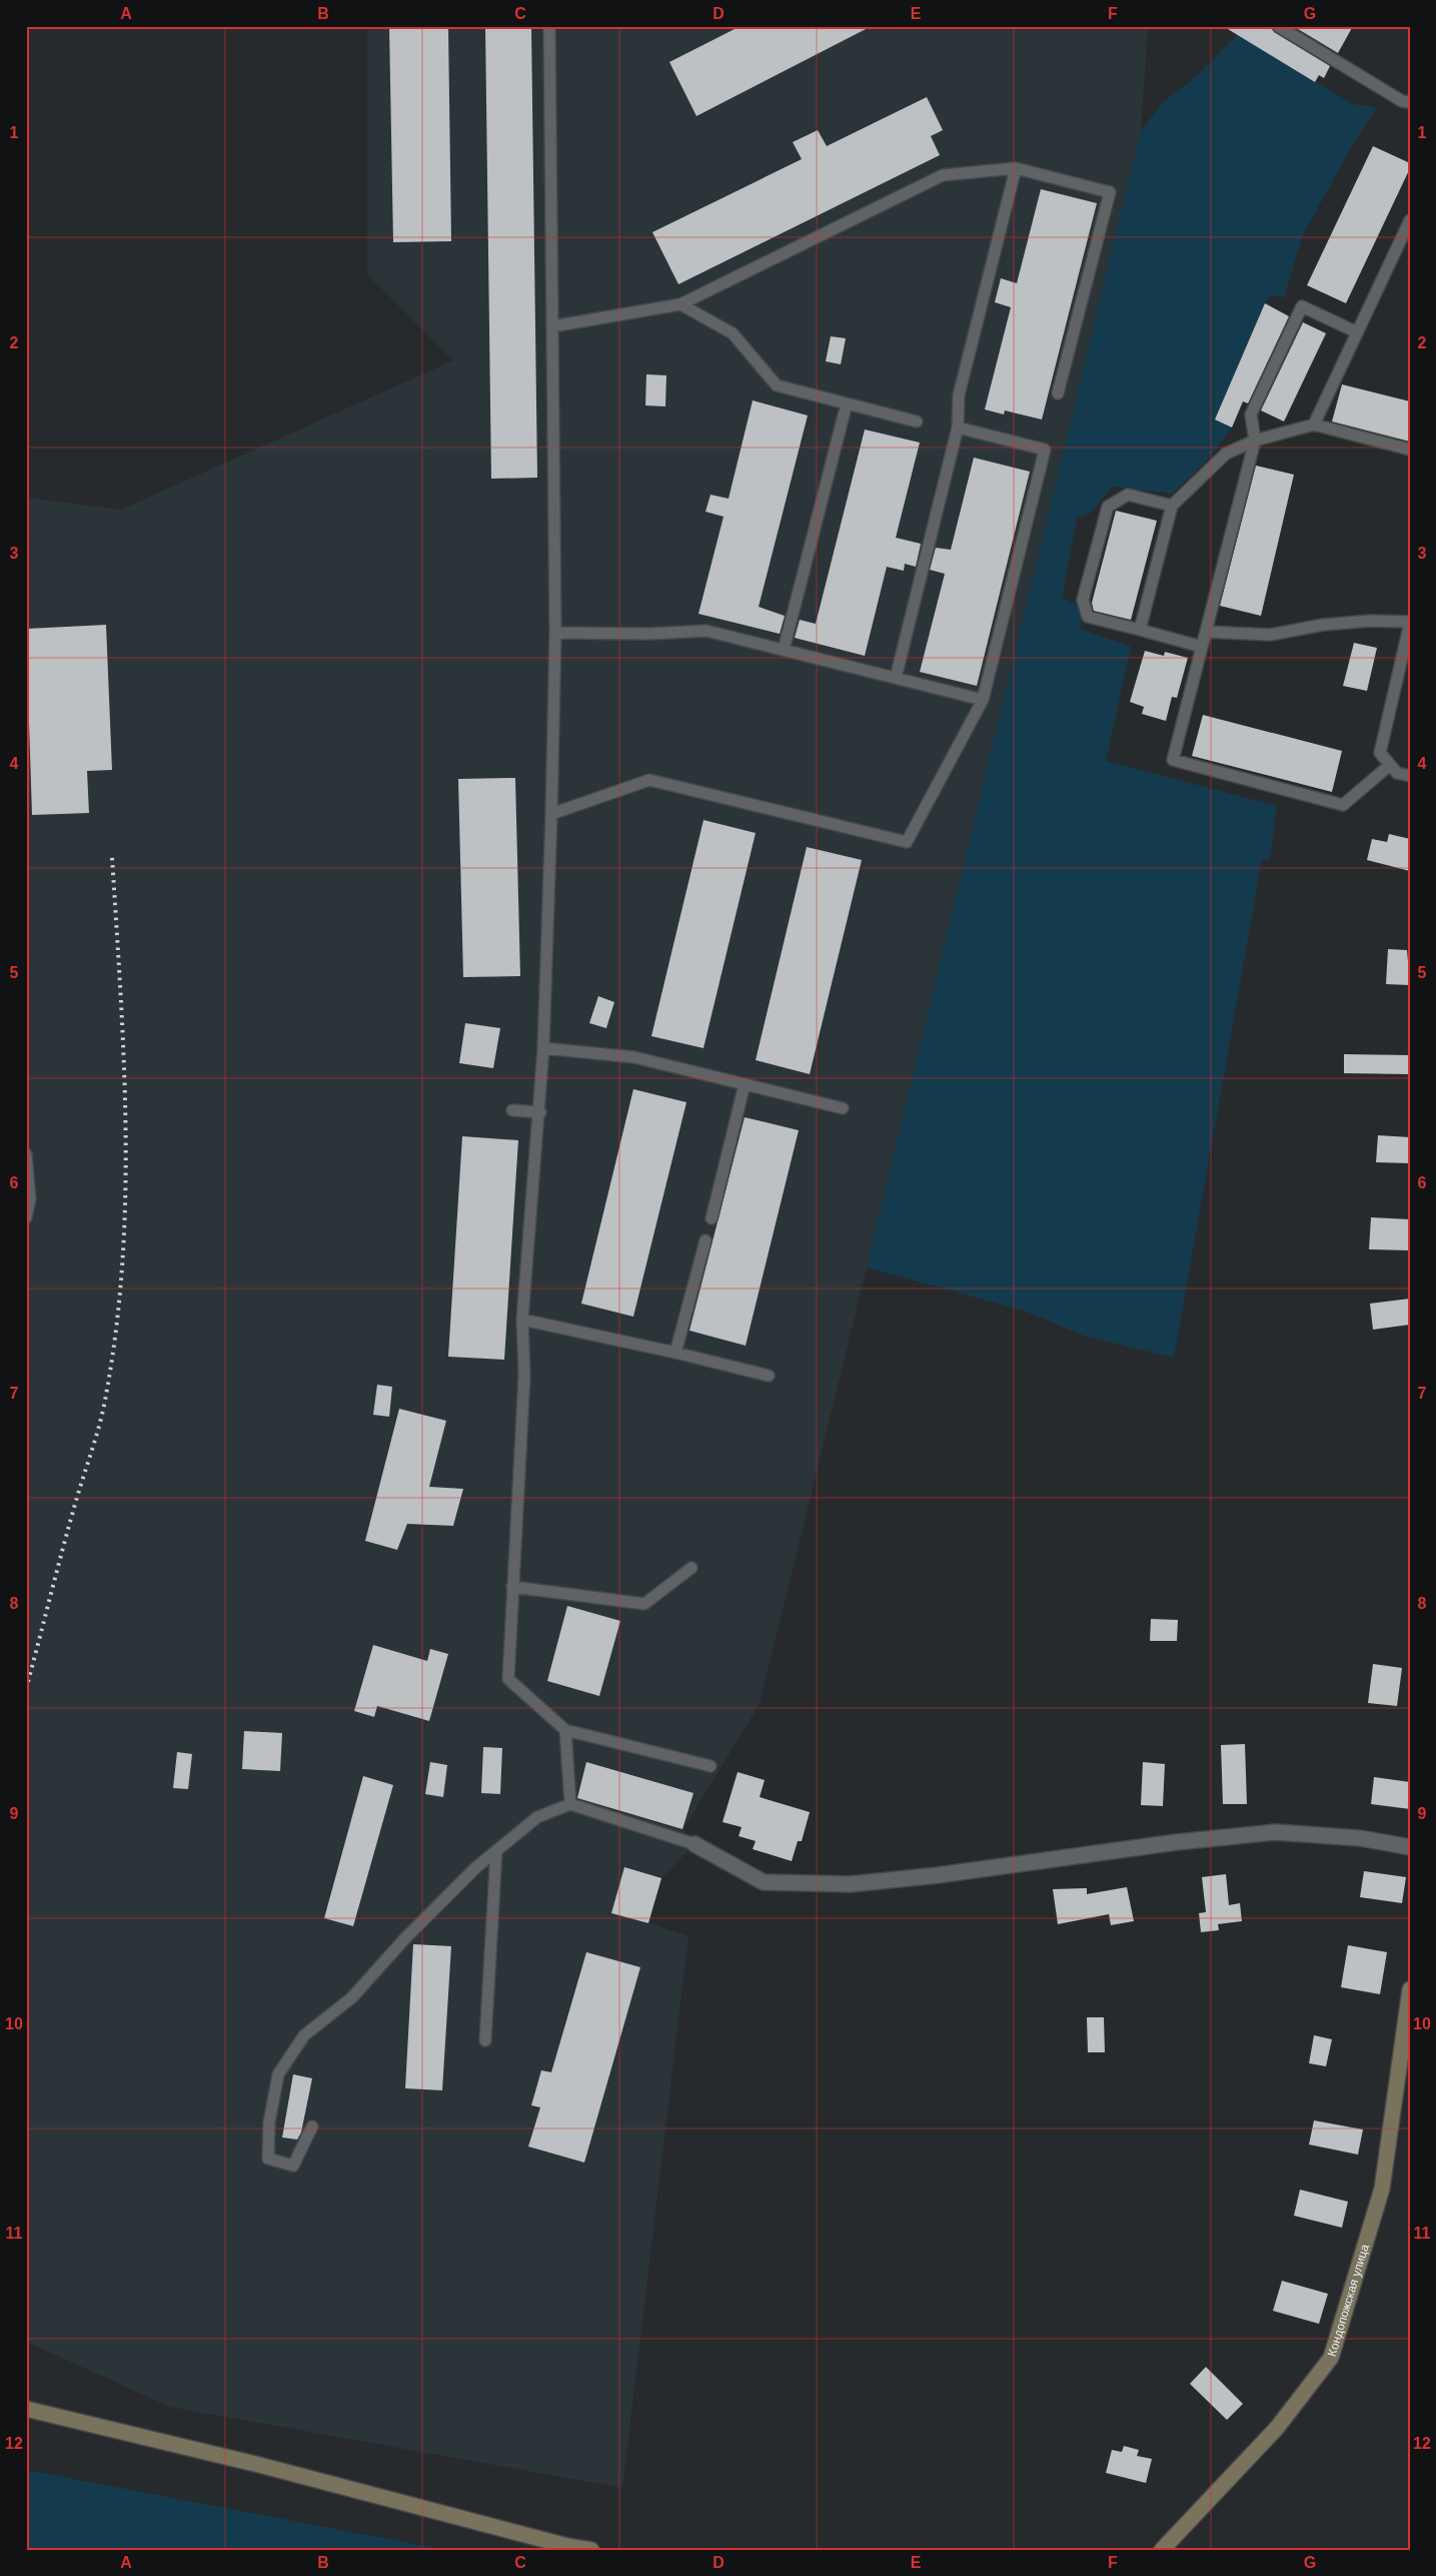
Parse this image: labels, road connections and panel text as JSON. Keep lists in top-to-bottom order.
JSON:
{
  "streets": {
    "street": ["Кондопожская улица"]
  },
  "grid": {
    "columns": [
      "A",
      "B",
      "C",
      "D",
      "E",
      "F",
      "G"
    ],
    "rows": [
      "1",
      "2",
      "3",
      "4",
      "5",
      "6",
      "7",
      "8",
      "9",
      "10",
      "11",
      "12"
    ]
  }
}
